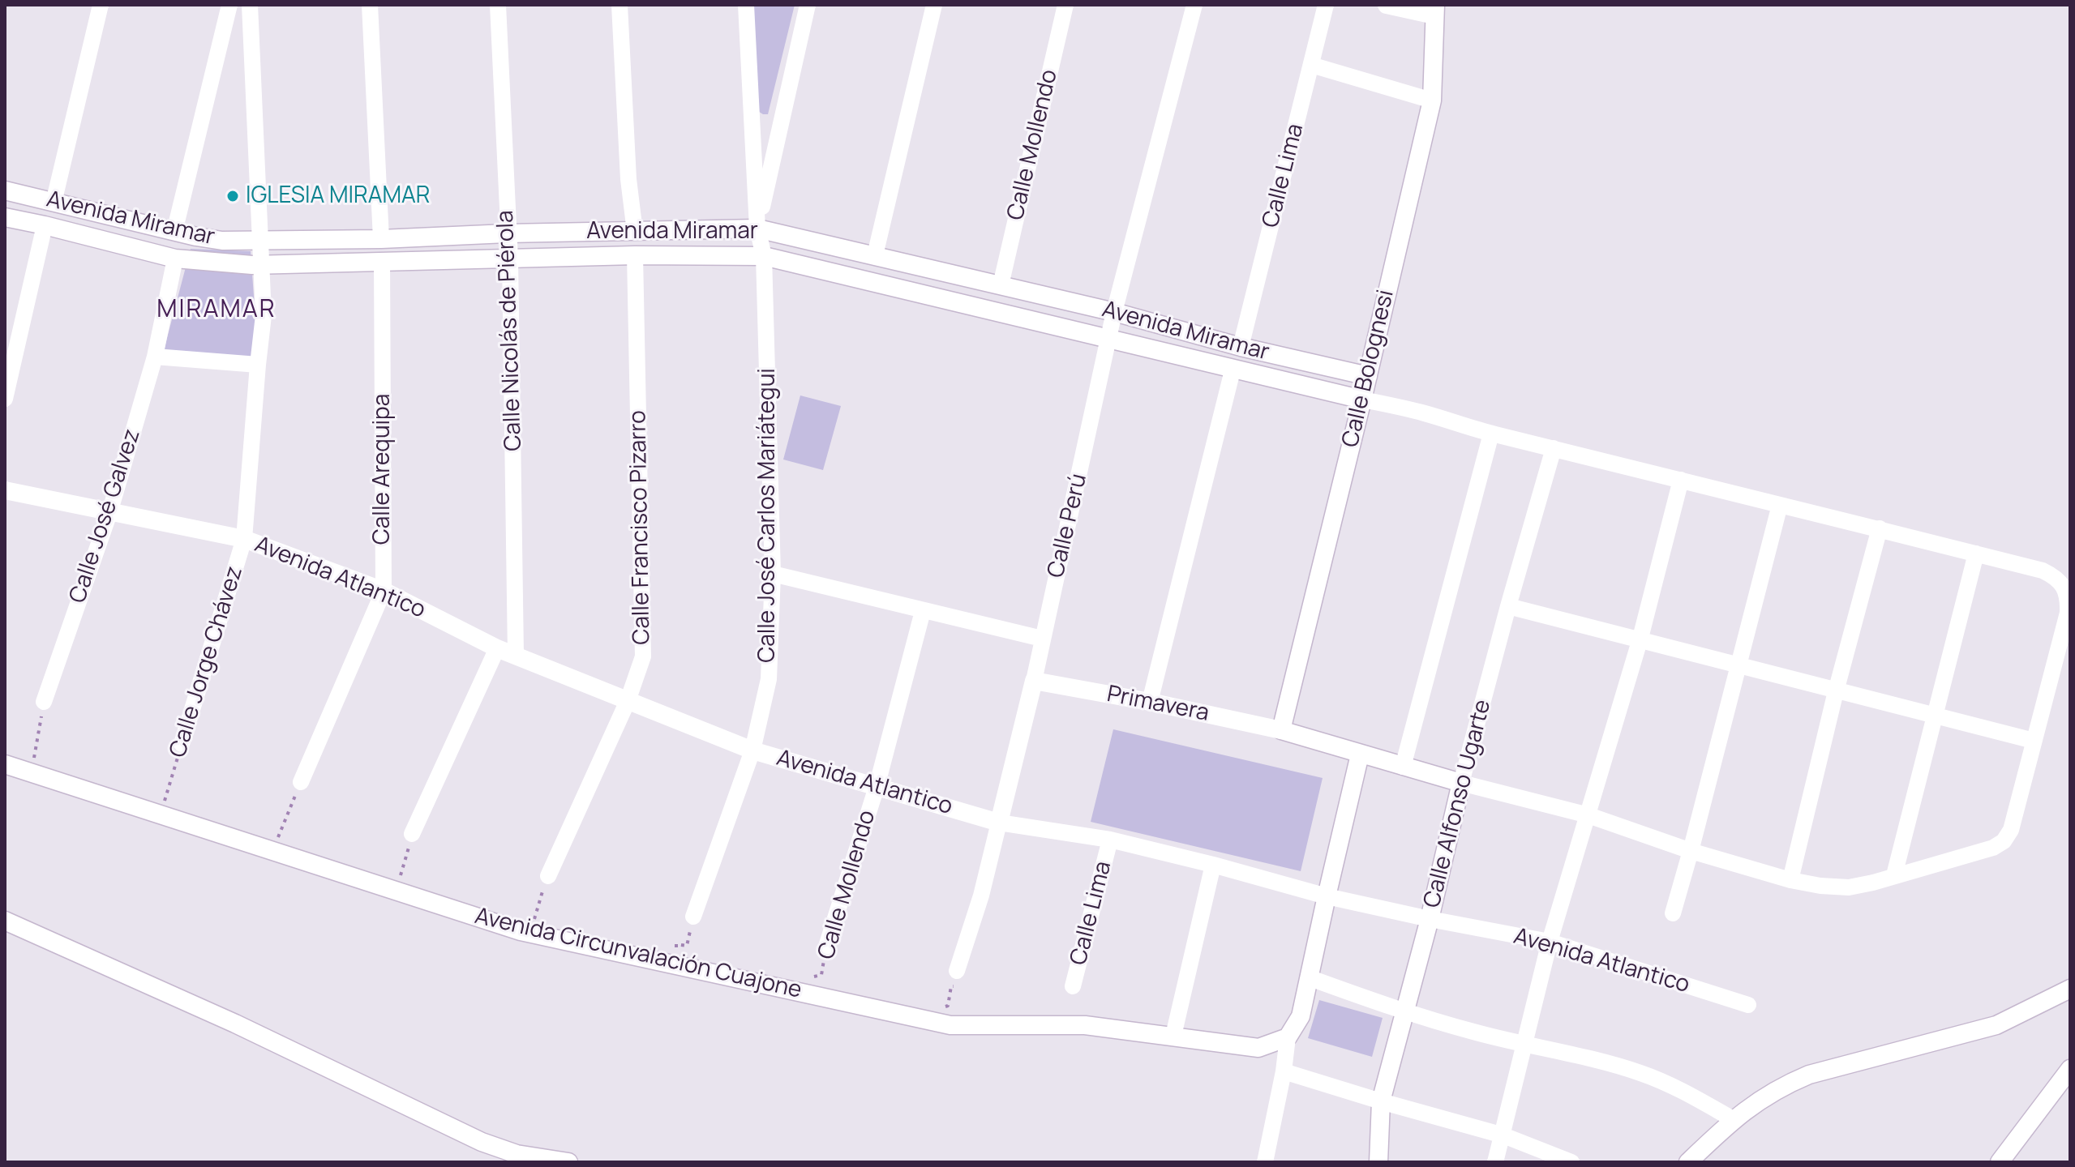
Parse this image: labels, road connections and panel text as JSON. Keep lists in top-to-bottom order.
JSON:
{
  "streets": {
    "main road": [
      "Avenida Miramar",
      "Calle Bolognesi",
      "Calle Perú",
      "Avenida Atlantico",
      "Primavera",
      "Calle Alfonso Ugarte",
      "Avenida Circunvalación Cuajone"
    ],
    "street": [
      "Calle Mollendo",
      "Calle Lima",
      "Calle Nicolás de Piérola",
      "Calle Arequipa",
      "Calle José Carlos Mariátegui",
      "Calle José Galvez",
      "Calle Francisco Pizarro",
      "Calle Jorge Chávez"
    ]
  },
  "crossings": [
    ["Calle Mollendo", "Avenida Miramar"],
    ["Calle Mollendo", "Avenida Atlantico"],
    ["Calle Mollendo", "Avenida Circunvalación Cuajone"],
    ["Calle Lima", "Avenida Miramar"],
    ["Calle Lima", "Avenida Atlantico"],
    ["Avenida Miramar", "Calle Nicolás de Piérola"],
    ["Avenida Miramar", "Calle Bolognesi"],
    ["Avenida Miramar", "Calle Arequipa"],
    ["Avenida Miramar", "Calle José Carlos Mariátegui"],
    ["Avenida Miramar", "Calle José Galvez"],
    ["Avenida Miramar", "Calle Perú"],
    ["Avenida Miramar", "Calle Francisco Pizarro"],
    ["Avenida Miramar", "Calle Jorge Chávez"],
    ["Calle Nicolás de Piérola", "Avenida Atlantico"],
    ["Calle Bolognesi", "Primavera"],
    ["Calle Arequipa", "Avenida Atlantico"],
    ["Calle José Carlos Mariátegui", "Avenida Atlantico"],
    ["Calle José Galvez", "Avenida Atlantico"],
    ["Calle Perú", "Avenida Atlantico"],
    ["Calle Perú", "Primavera"],
    ["Calle Francisco Pizarro", "Avenida Atlantico"],
    ["Avenida Atlantico", "Calle Jorge Chávez"],
    ["Avenida Atlantico", "Calle Alfonso Ugarte"],
    ["Calle Jorge Chávez", "Avenida Circunvalación Cuajone"],
    ["Primavera", "Calle Alfonso Ugarte"]
  ],
  "districts": ["MIRAMAR"],
  "places": ["IGLESIA MIRAMAR"]
}
